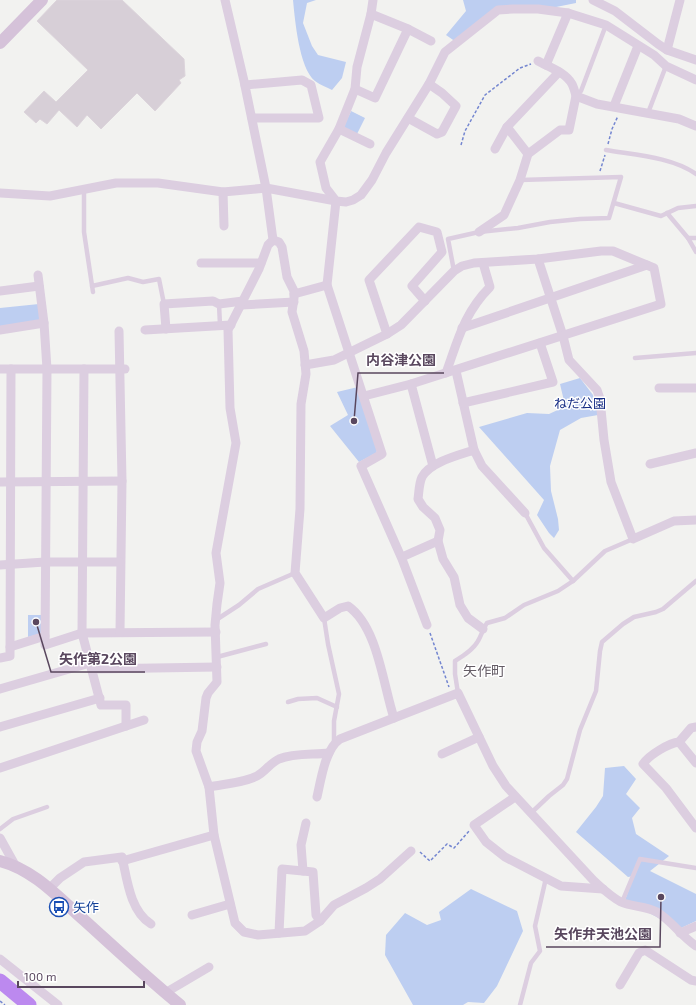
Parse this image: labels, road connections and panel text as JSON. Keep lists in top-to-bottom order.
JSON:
{
  "districts": ["矢作町"],
  "parks": ["ねだ公園"],
  "places": {
    "other": ["内谷津公園", "矢作第2公園", "矢作弁天池公園"],
    "bus stop": ["矢作"]
  },
  "scale_bar": "100 m"
}
